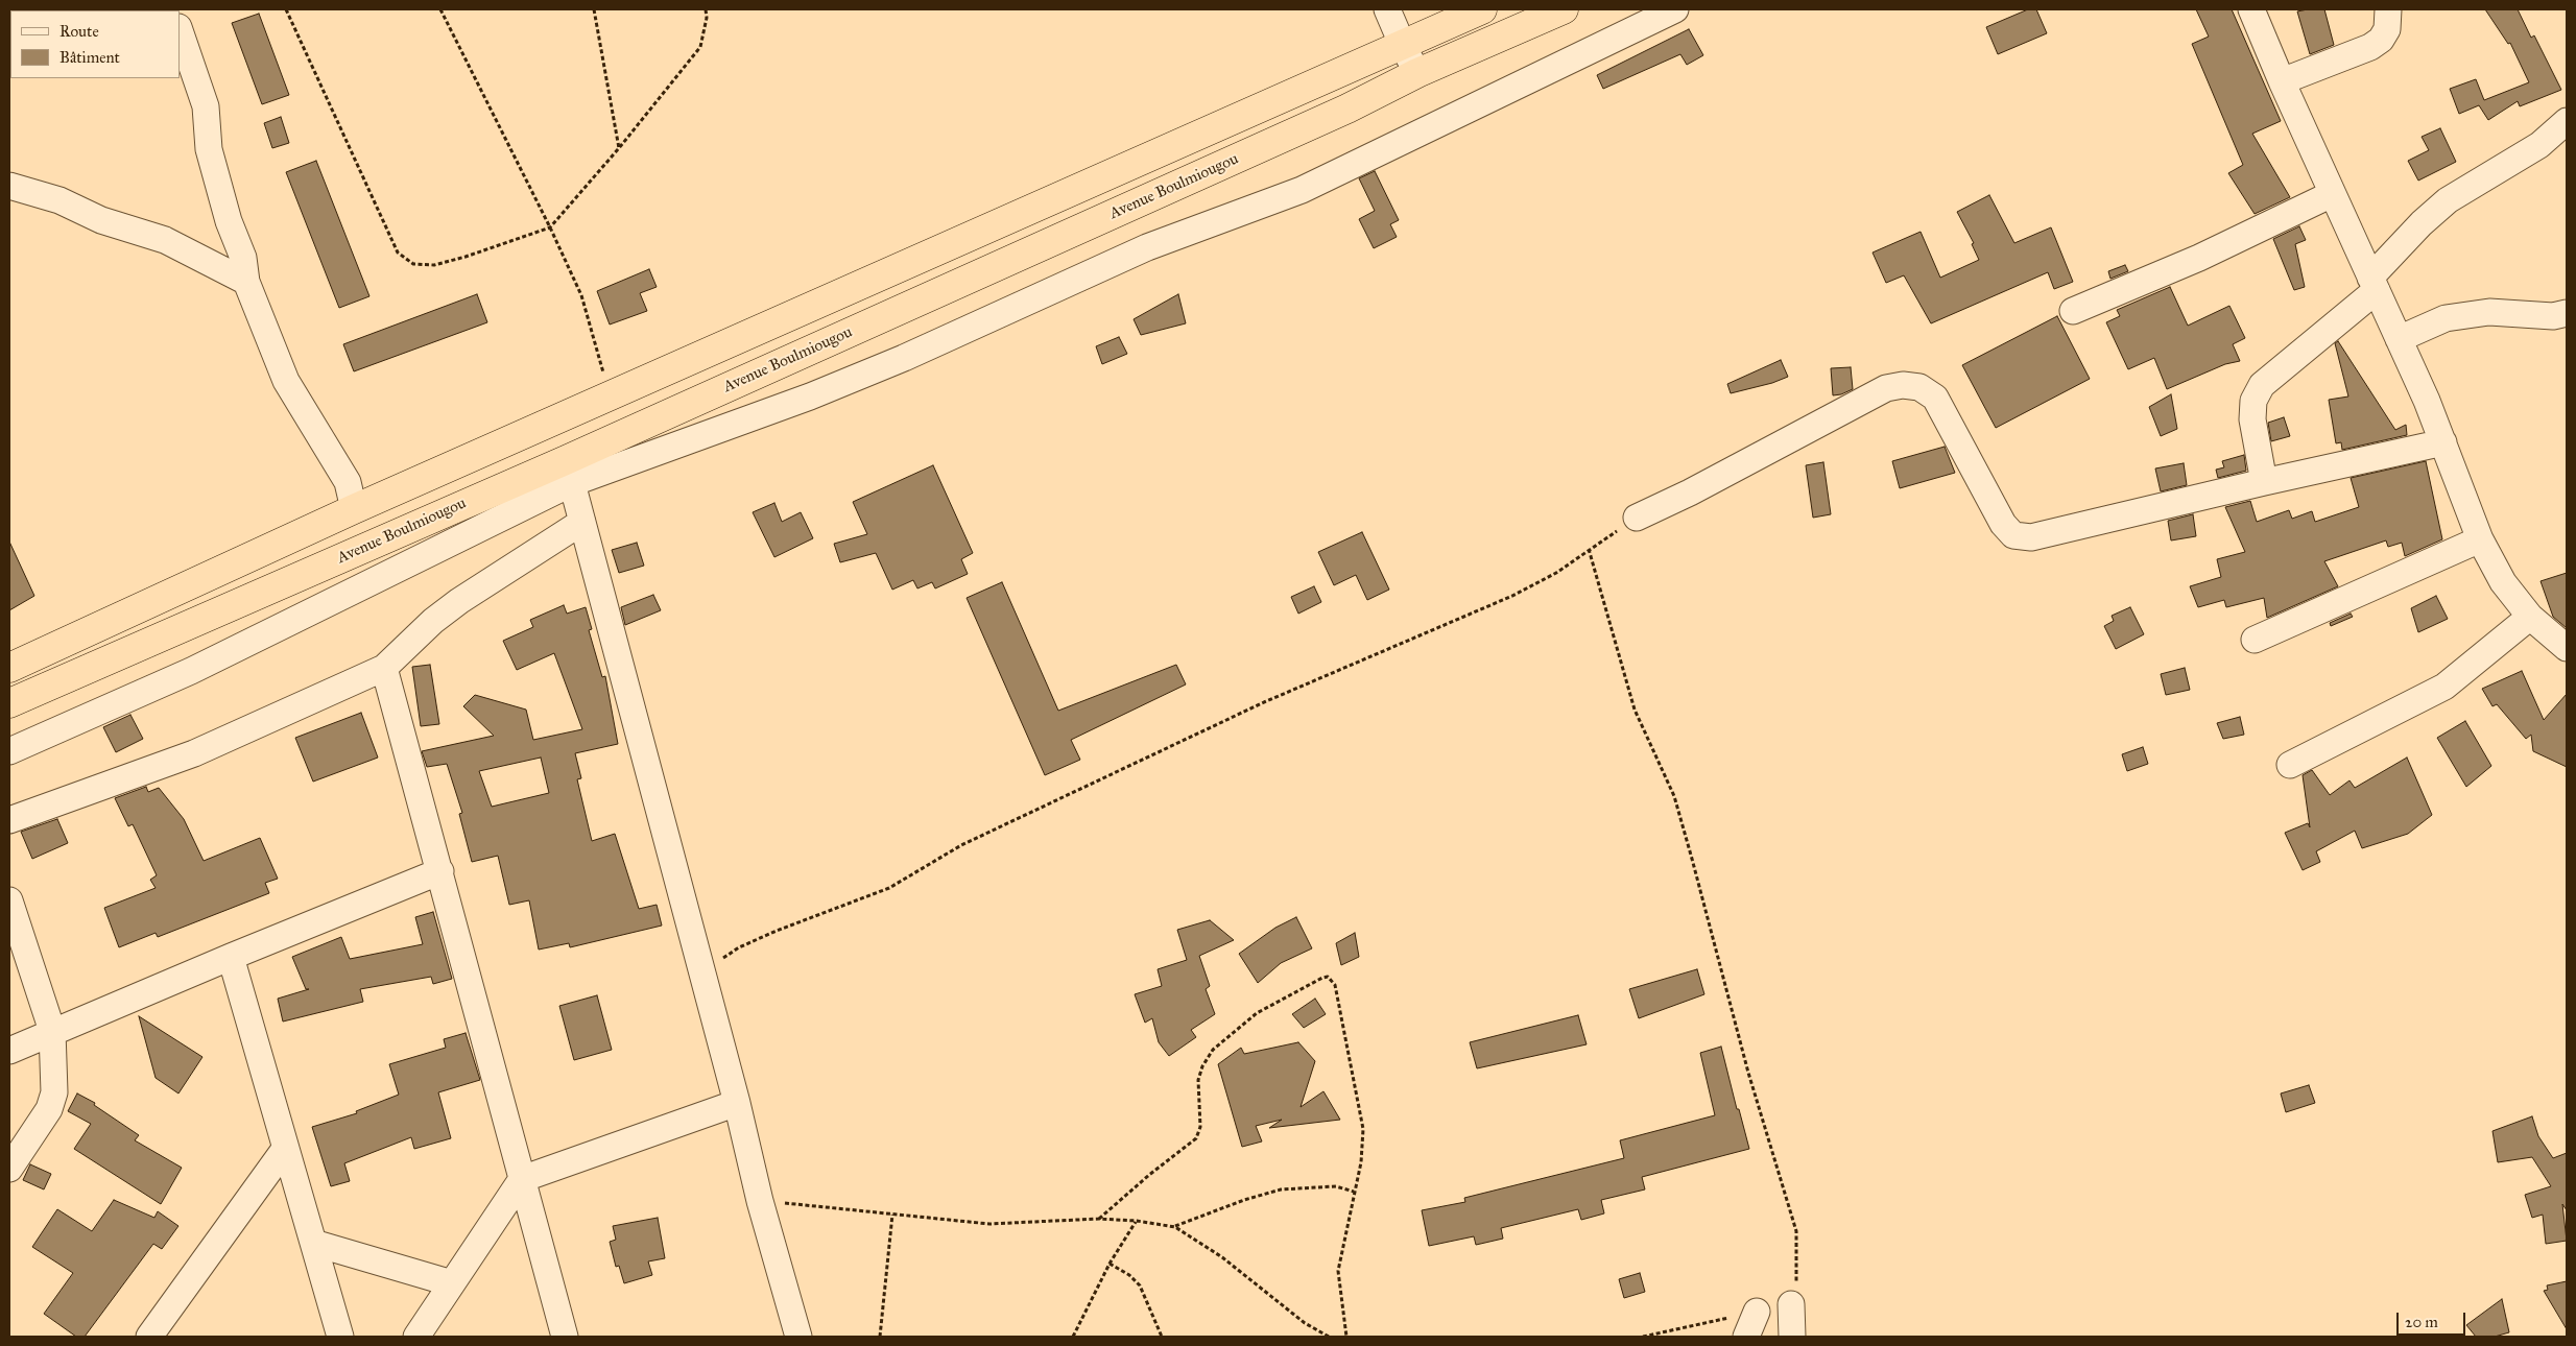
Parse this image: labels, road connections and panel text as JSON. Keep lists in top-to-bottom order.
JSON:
{
  "streets": {
    "highway": ["Avenue Boulmiougou"]
  },
  "legend": ["Route", "Bâtiment"],
  "scale_bar": "20 m"
}
